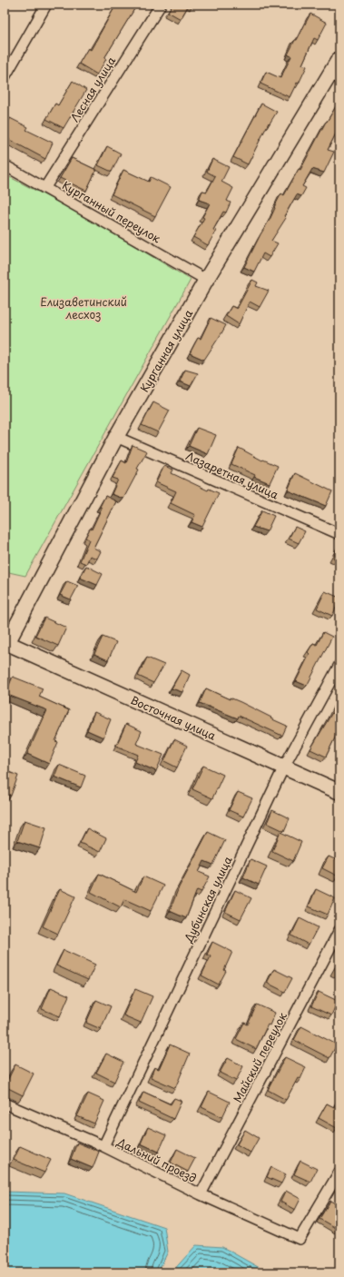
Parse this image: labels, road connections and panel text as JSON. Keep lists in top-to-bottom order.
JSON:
{
  "streets": {
    "street": [
      "Лесная улица",
      "Курганный переулок",
      "Курганная улица",
      "Лазаретная улица",
      "Восточная улица",
      "Дубинская улица",
      "Майский переулок",
      "Дальний проезд"
    ]
  },
  "crossings": [
    ["Лесная улица", "Курганный переулок"],
    ["Курганный переулок", "Курганная улица"],
    ["Курганная улица", "Лазаретная улица"],
    ["Курганная улица", "Восточная улица"],
    ["Восточная улица", "Дубинская улица"],
    ["Дубинская улица", "Дальний проезд"],
    ["Майский переулок", "Дальний проезд"]
  ],
  "parks": ["Елизаветинский лесхоз"]
}
